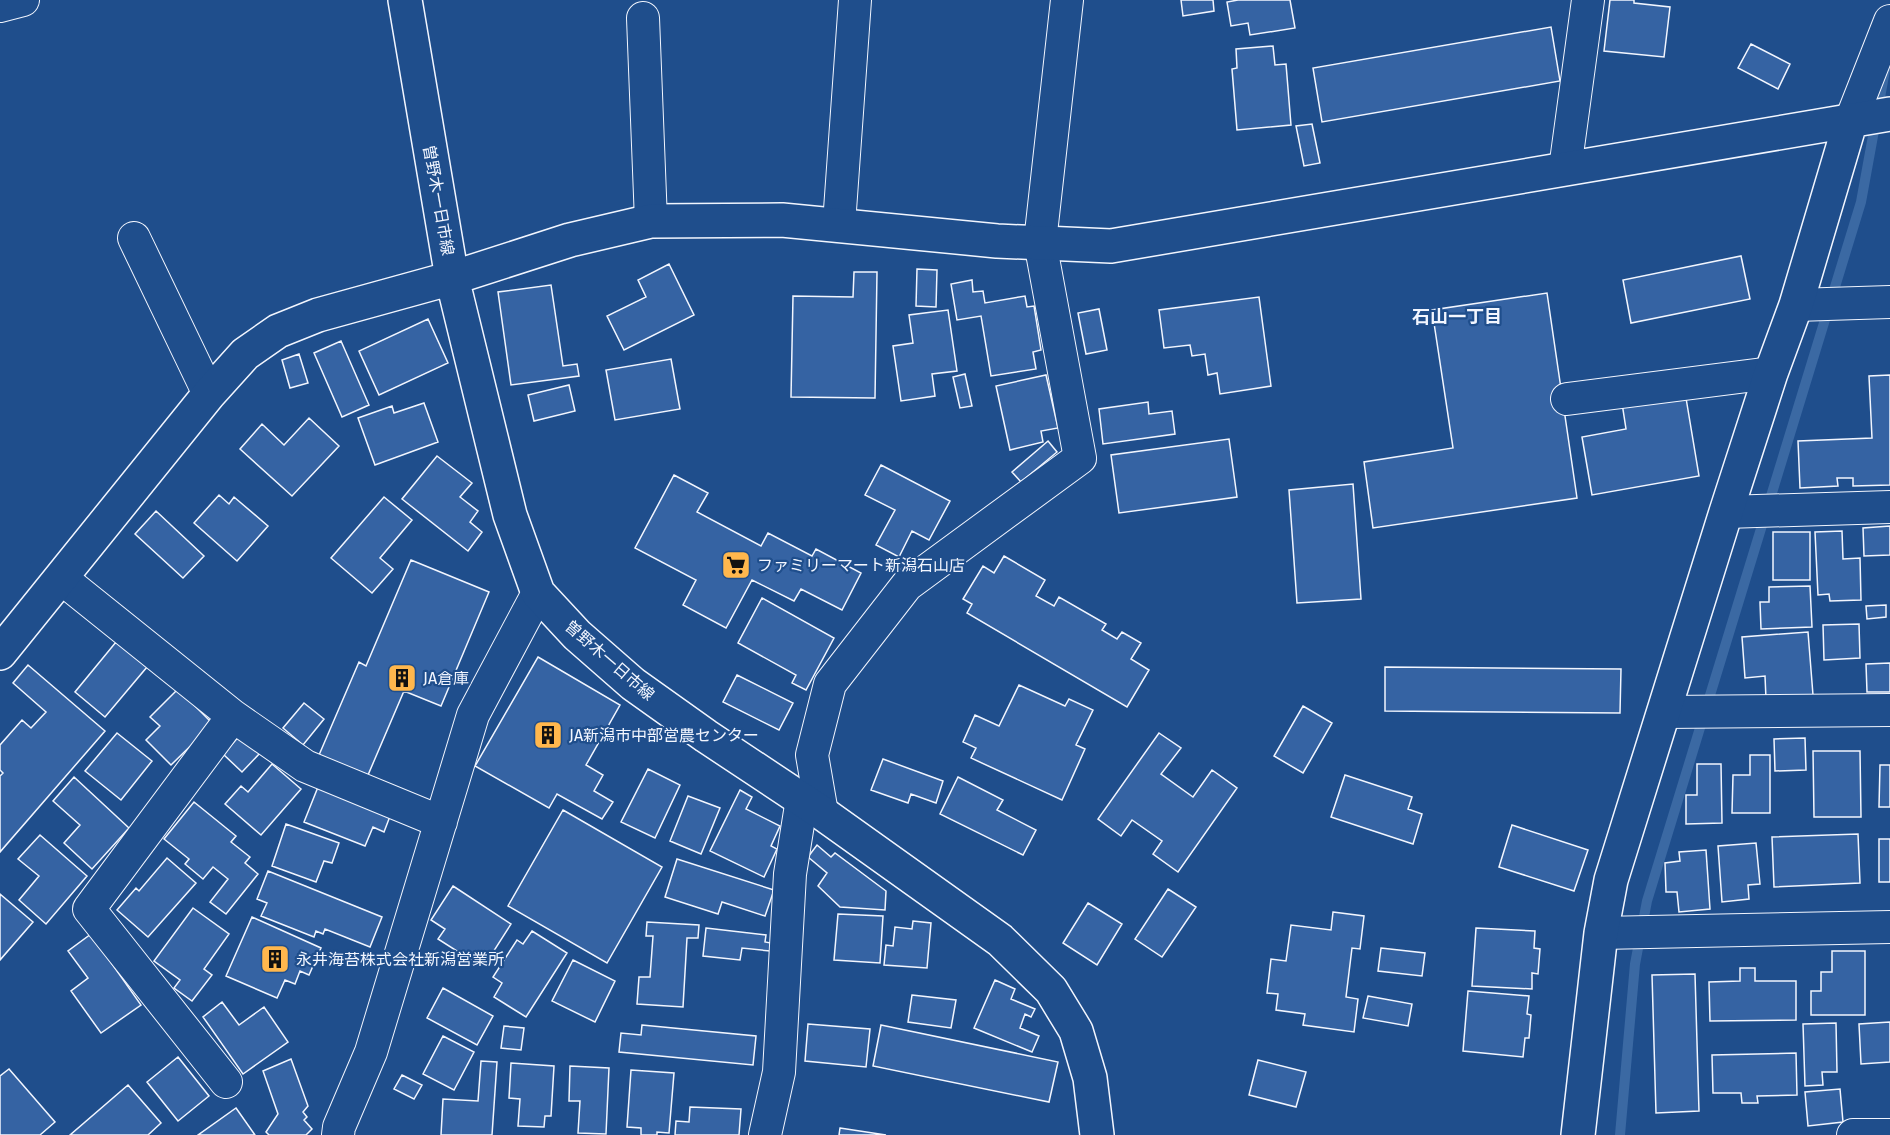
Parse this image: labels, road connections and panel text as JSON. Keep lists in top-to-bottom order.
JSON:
{
  "streets": {
    "street": ["曽野木一日市線"]
  },
  "districts": ["石山一丁目"],
  "places": {
    "supermarket": ["ファミリーマート新潟石山店"],
    "building": ["JA倉庫", "JA新潟市中部営農センター", "永井海苔株式会社新潟営業所"]
  }
}
